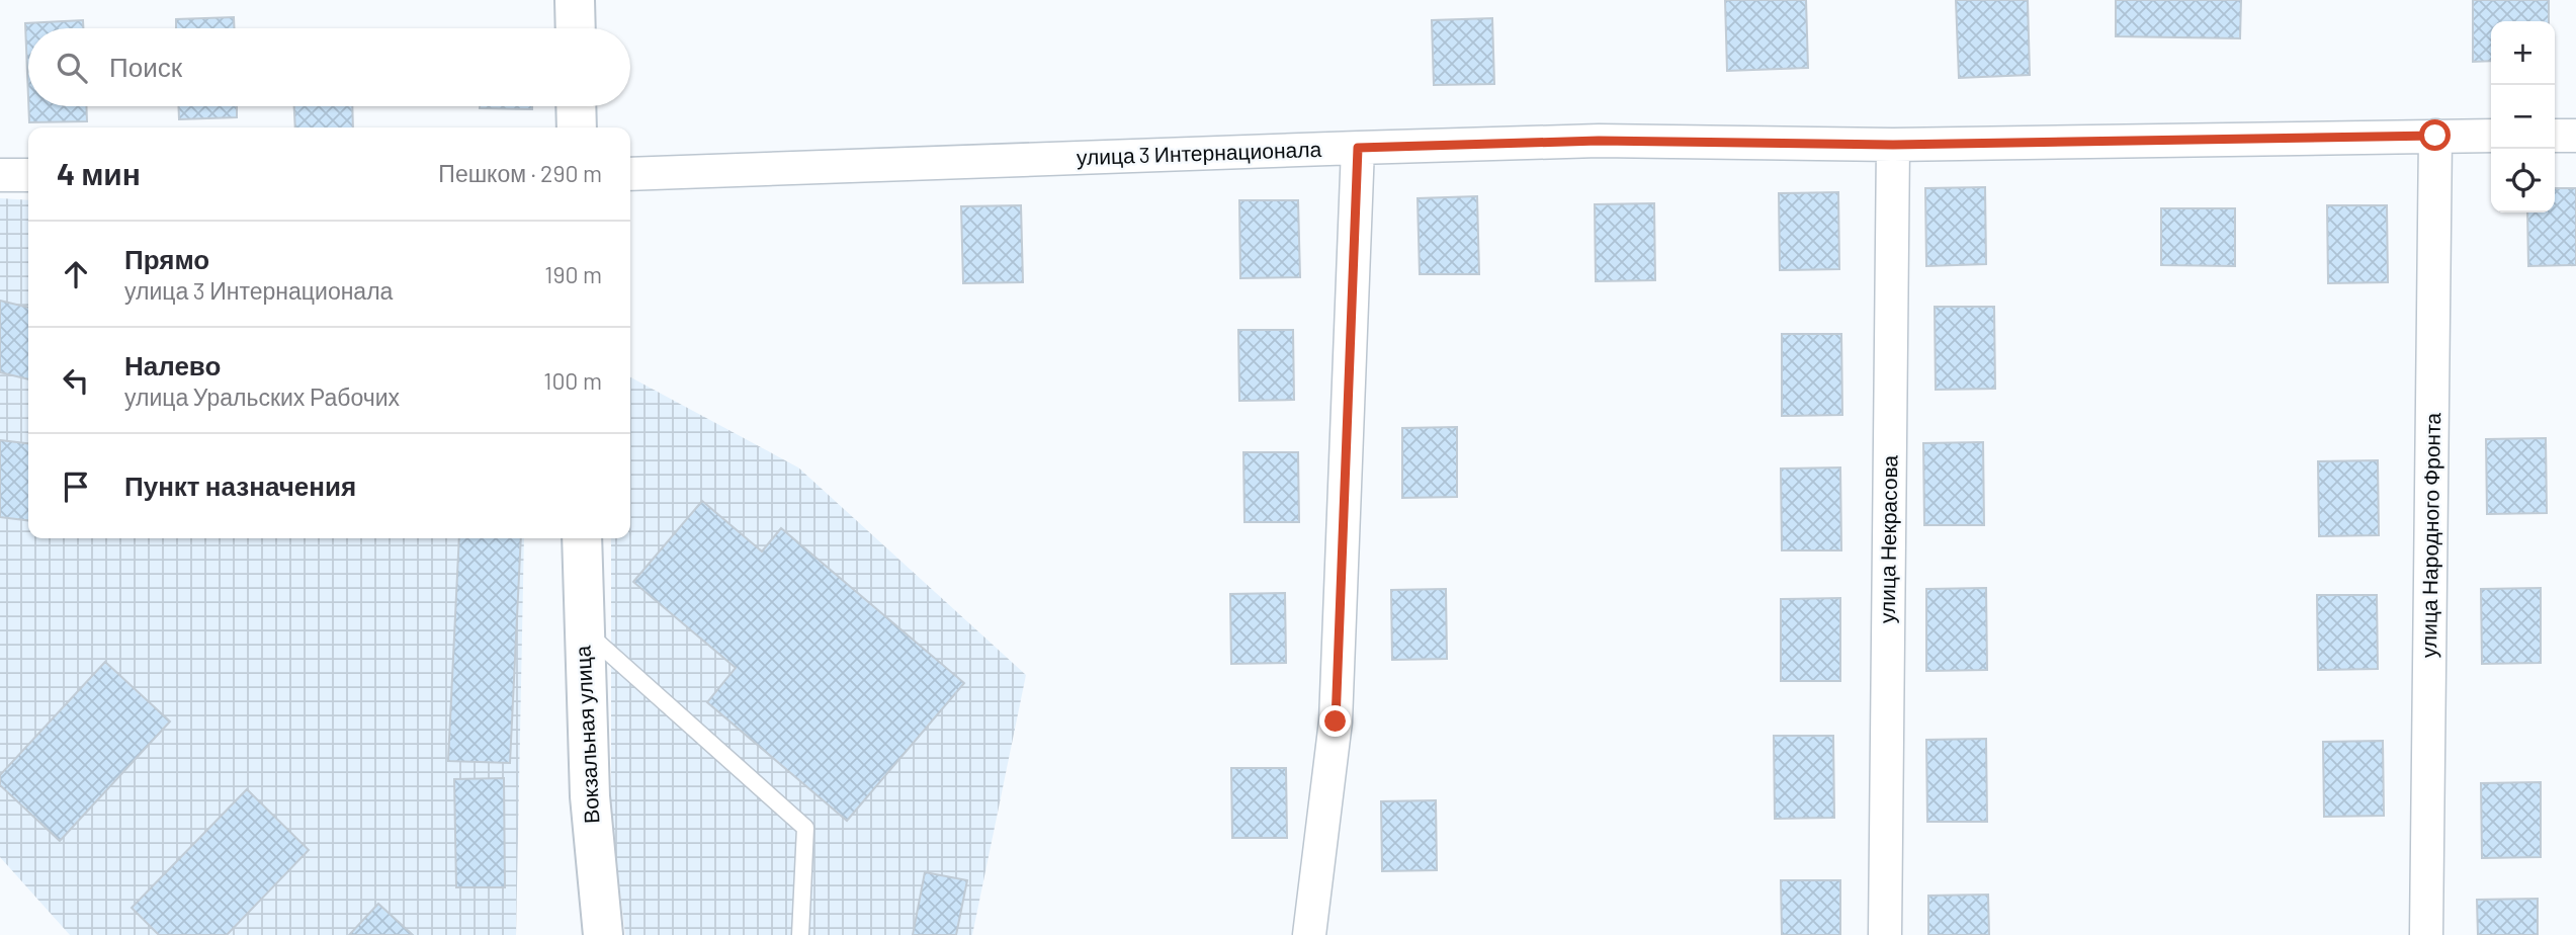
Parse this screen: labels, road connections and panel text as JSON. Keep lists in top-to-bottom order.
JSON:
{
  "streets": {
    "main road": ["Вокзальная улица"],
    "street": ["улица 3 Интернационала", "улица Народного Фронта", "улица Некрасова"]
  },
  "crossings": [
    ["улица 3 Интернационала", "улица Народного Фронта"],
    ["улица 3 Интернационала", "улица Некрасова"]
  ],
  "page": {
    "map_buttons": ["+", "−"],
    "search": "Поиск",
    "heading": ["4 мин", "Пешком · 290 m"],
    "list": [
      ["Прямо", "улица 3 Интернационала", "190 m"],
      ["Налево", "улица Уральских Рабочих", "100 m"],
      "Пункт назначения"
    ]
  }
}
